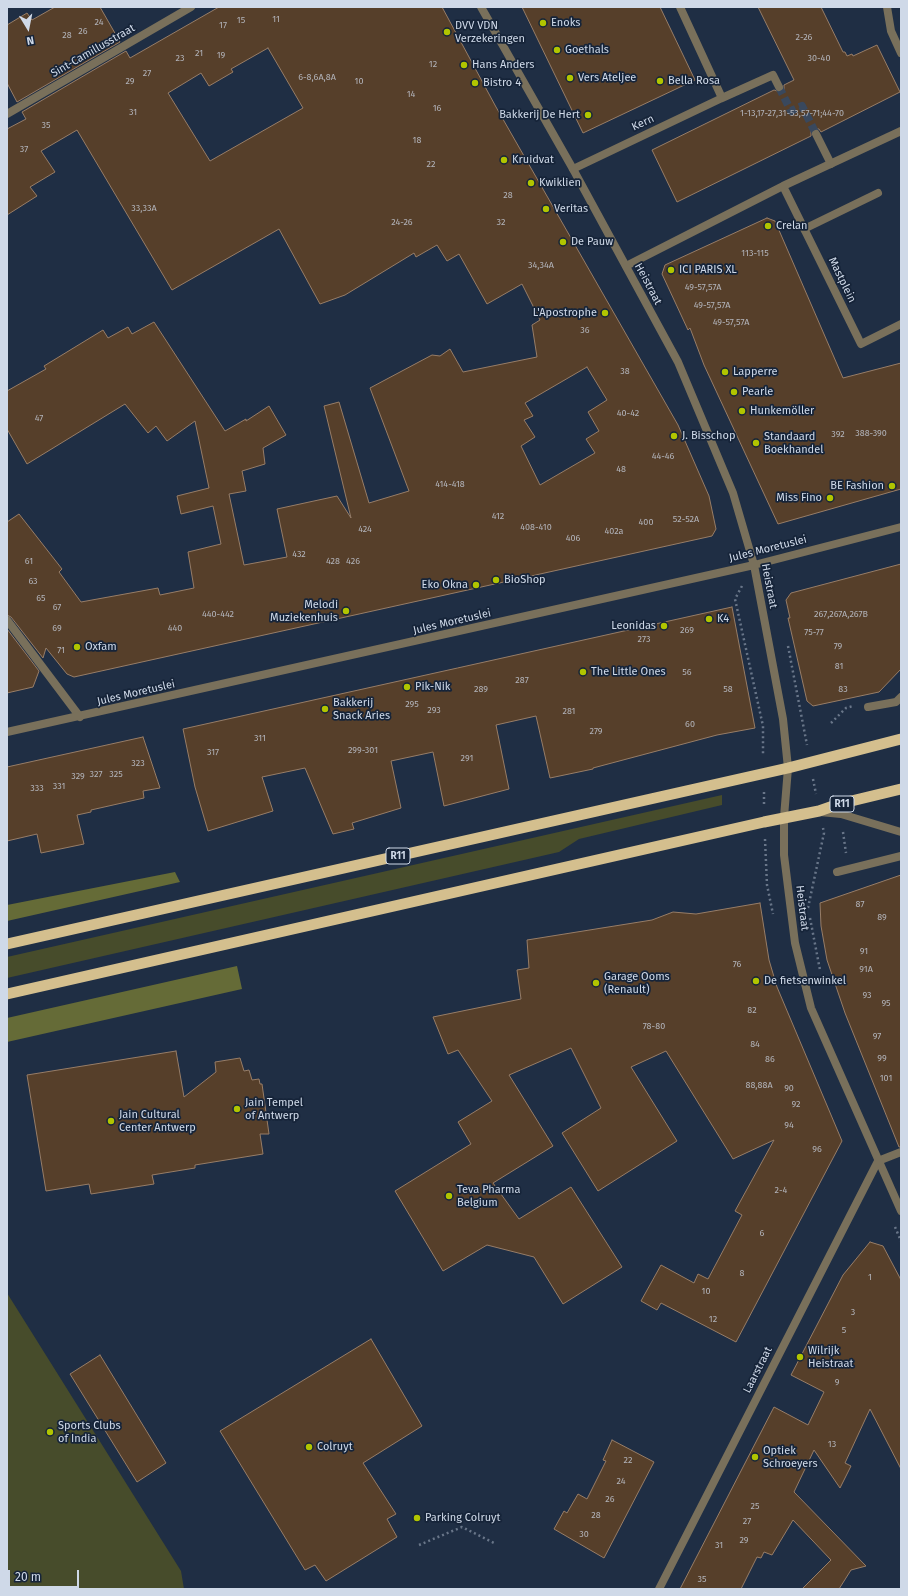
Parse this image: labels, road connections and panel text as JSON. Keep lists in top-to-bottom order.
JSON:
{
  "streets": {
    "highway": ["R11"],
    "street": [
      "Sint-Camillusstraat",
      "Kern",
      "Mastplein",
      "Heistraat",
      "Jules Moretuslei",
      "Laarstraat"
    ]
  },
  "crossings": [
    ["Kern", "Heistraat"],
    ["Heistraat", "Jules Moretuslei"],
    ["Heistraat", "R11"],
    ["Heistraat", "Laarstraat"]
  ],
  "places": [
    "Enoks",
    "DVV VDN Verzekeringen",
    "Goethals",
    "Hans Anders",
    "Vers Ateljee",
    "Bella Rosa",
    "Bistro 4",
    "Bakkerij De Hert",
    "Kruidvat",
    "Kwiklien",
    "Veritas",
    "Crelan",
    "De Pauw",
    "ICI PARIS XL",
    "L'Apostrophe",
    "Lapperre",
    "Pearle",
    "Hunkemöller",
    "J. Bisschop",
    "Standaard Boekhandel",
    "BE Fashion",
    "Miss Fino",
    "BioShop",
    "Eko Okna",
    "Melodi Muziekenhuis",
    "K4",
    "Leonidas",
    "Oxfam",
    "The Little Ones",
    "Pik-Nik",
    "Bakkerij Snack Aries",
    "De fietsenwinkel",
    "Garage Ooms (Renault)",
    "Jain Tempel of Antwerp",
    "Jain Cultural Center Antwerp",
    "Teva Pharma Belgium",
    "Wilrijk Heistraat",
    "Sports Clubs of India",
    "Colruyt",
    "Optiek Schroeyers",
    "Parking Colruyt"
  ],
  "house_numbers": [
    "11",
    "15",
    "24",
    "17",
    "26",
    "28",
    "2-26",
    "21",
    "19",
    "23",
    "30-40",
    "12",
    "27",
    "6-8,6A,8A",
    "29",
    "10",
    "14",
    "16",
    "31",
    "1-13,17-27,31-53,57-71;44-70",
    "35",
    "18",
    "37",
    "22",
    "28",
    "33,33A",
    "24-26",
    "32",
    "113-115",
    "34,34A",
    "49-57,57A",
    "49-57,57A",
    "49-57,57A",
    "36",
    "38",
    "40-42",
    "47",
    "388-390",
    "392",
    "44-46",
    "48",
    "414-418",
    "412",
    "52-52A",
    "400",
    "408-410",
    "424",
    "402a",
    "406",
    "432",
    "61",
    "428",
    "426",
    "63",
    "65",
    "67",
    "440-442",
    "267,267A,267B",
    "69",
    "440",
    "269",
    "75-77",
    "273",
    "79",
    "71",
    "81",
    "56",
    "287",
    "289",
    "58",
    "83",
    "295",
    "293",
    "281",
    "60",
    "279",
    "311",
    "299-301",
    "317",
    "291",
    "323",
    "327",
    "325",
    "329",
    "331",
    "333",
    "87",
    "89",
    "91",
    "76",
    "91A",
    "93",
    "95",
    "82",
    "78-80",
    "97",
    "84",
    "99",
    "86",
    "101",
    "88,88A",
    "90",
    "92",
    "94",
    "96",
    "2-4",
    "6",
    "8",
    "1",
    "10",
    "3",
    "12",
    "5",
    "9",
    "13",
    "22",
    "24",
    "26",
    "25",
    "28",
    "27",
    "30",
    "29",
    "31",
    "35"
  ],
  "scale_bar": "20 m",
  "north": "bottom"
}
